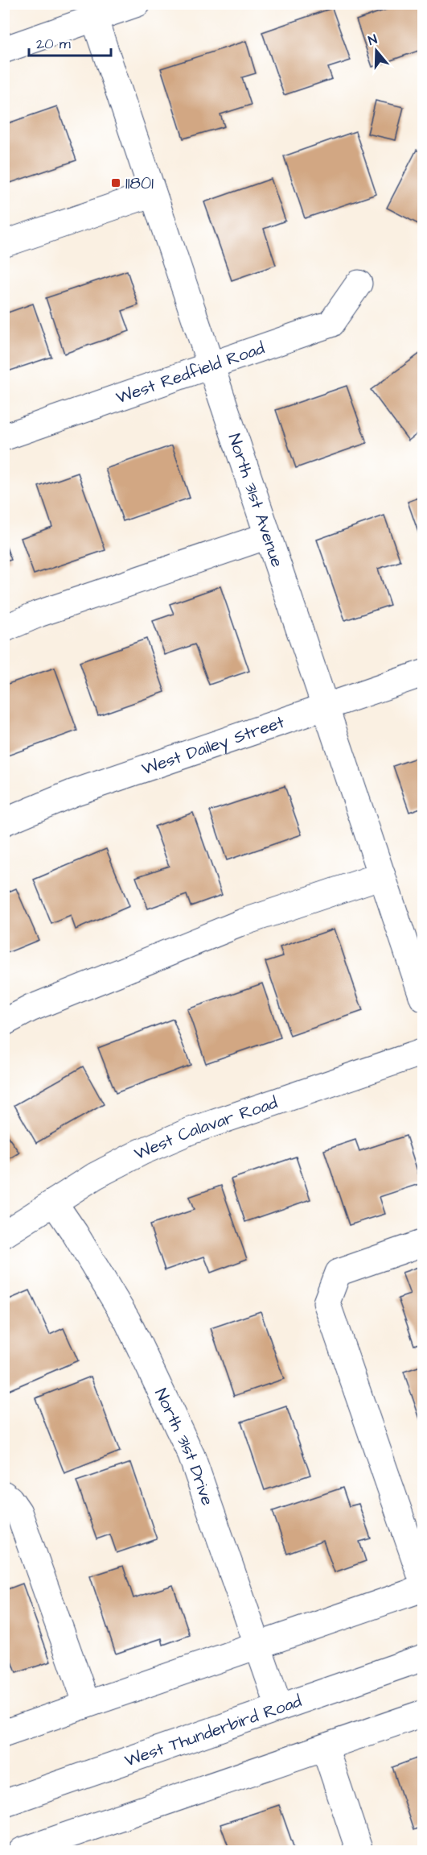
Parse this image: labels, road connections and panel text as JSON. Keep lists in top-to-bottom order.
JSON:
{
  "streets": {
    "street": [
      "West Redfield Road",
      "North 31st Avenue",
      "West Dailey Street",
      "West Calavar Road",
      "North 31st Drive",
      "West Thunderbird Road"
    ]
  },
  "crossings": [
    ["West Redfield Road", "North 31st Avenue"],
    ["North 31st Avenue", "West Dailey Street"],
    ["West Calavar Road", "North 31st Drive"],
    ["North 31st Drive", "West Thunderbird Road"]
  ],
  "places": {
    "transit": ["11801"]
  },
  "scale_bar": "20 m",
  "north": "top"
}
